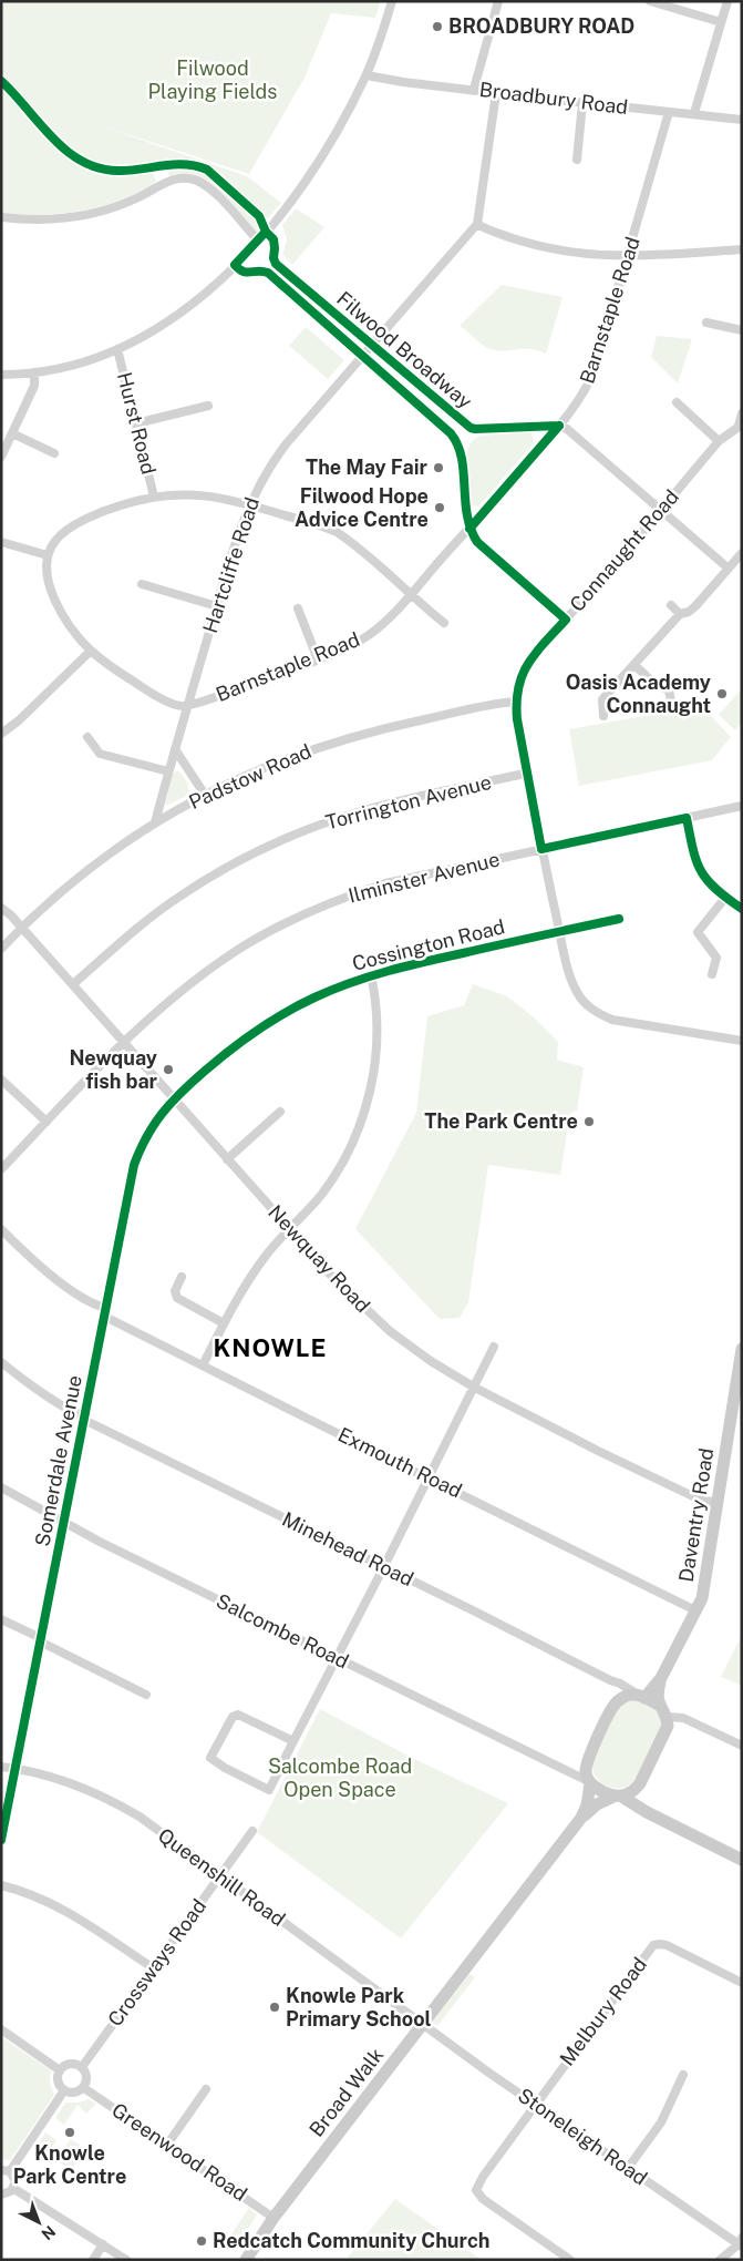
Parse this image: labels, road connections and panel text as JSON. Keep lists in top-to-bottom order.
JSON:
{
  "streets": {
    "street": [
      "Broadbury Road",
      "Barnstaple Road",
      "Filwood Broadway",
      "Hurst Road",
      "Connaught Road",
      "Hartcliffe Road",
      "Padstow Road",
      "Torrington Avenue",
      "Ilminster Avenue",
      "Cossington Road",
      "Newquay Road",
      "Somerdale Avenue",
      "Exmouth Road",
      "Daventry Road",
      "Minehead Road",
      "Salcombe Road",
      "Queenshill Road",
      "Crossways Road",
      "Melbury Road",
      "Broad Walk",
      "Stoneleigh Road",
      "Greenwood Road"
    ]
  },
  "crossings": [
    ["Broadbury Road", "Barnstaple Road"],
    ["Barnstaple Road", "Filwood Broadway"],
    ["Barnstaple Road", "Hartcliffe Road"],
    ["Filwood Broadway", "Hartcliffe Road"],
    ["Connaught Road", "Padstow Road"],
    ["Connaught Road", "Torrington Avenue"],
    ["Connaught Road", "Ilminster Avenue"],
    ["Connaught Road", "Cossington Road"],
    ["Hartcliffe Road", "Padstow Road"],
    ["Padstow Road", "Newquay Road"],
    ["Torrington Avenue", "Newquay Road"],
    ["Ilminster Avenue", "Newquay Road"],
    ["Cossington Road", "Newquay Road"],
    ["Cossington Road", "Somerdale Avenue"],
    ["Newquay Road", "Somerdale Avenue"],
    ["Newquay Road", "Daventry Road"],
    ["Somerdale Avenue", "Exmouth Road"],
    ["Somerdale Avenue", "Minehead Road"],
    ["Somerdale Avenue", "Salcombe Road"],
    ["Somerdale Avenue", "Queenshill Road"],
    ["Exmouth Road", "Daventry Road"],
    ["Daventry Road", "Minehead Road"],
    ["Daventry Road", "Salcombe Road"],
    ["Daventry Road", "Broad Walk"],
    ["Minehead Road", "Salcombe Road"],
    ["Minehead Road", "Broad Walk"],
    ["Salcombe Road", "Broad Walk"],
    ["Queenshill Road", "Crossways Road"],
    ["Queenshill Road", "Broad Walk"],
    ["Queenshill Road", "Stoneleigh Road"],
    ["Crossways Road", "Greenwood Road"],
    ["Melbury Road", "Stoneleigh Road"],
    ["Broad Walk", "Stoneleigh Road"],
    ["Broad Walk", "Greenwood Road"]
  ],
  "districts": ["KNOWLE"],
  "parks": ["Filwood Playing Fields", "Salcombe Road Open Space"],
  "places": [
    "BROADBURY ROAD",
    "The May Fair",
    "Filwood Hope Advice Centre",
    "Oasis Academy Connaught",
    "Newquay fish bar",
    "The Park Centre",
    "Knowle Park Primary School",
    "Knowle Park Centre",
    "Redcatch Community Church"
  ],
  "north": "bottom right"
}
